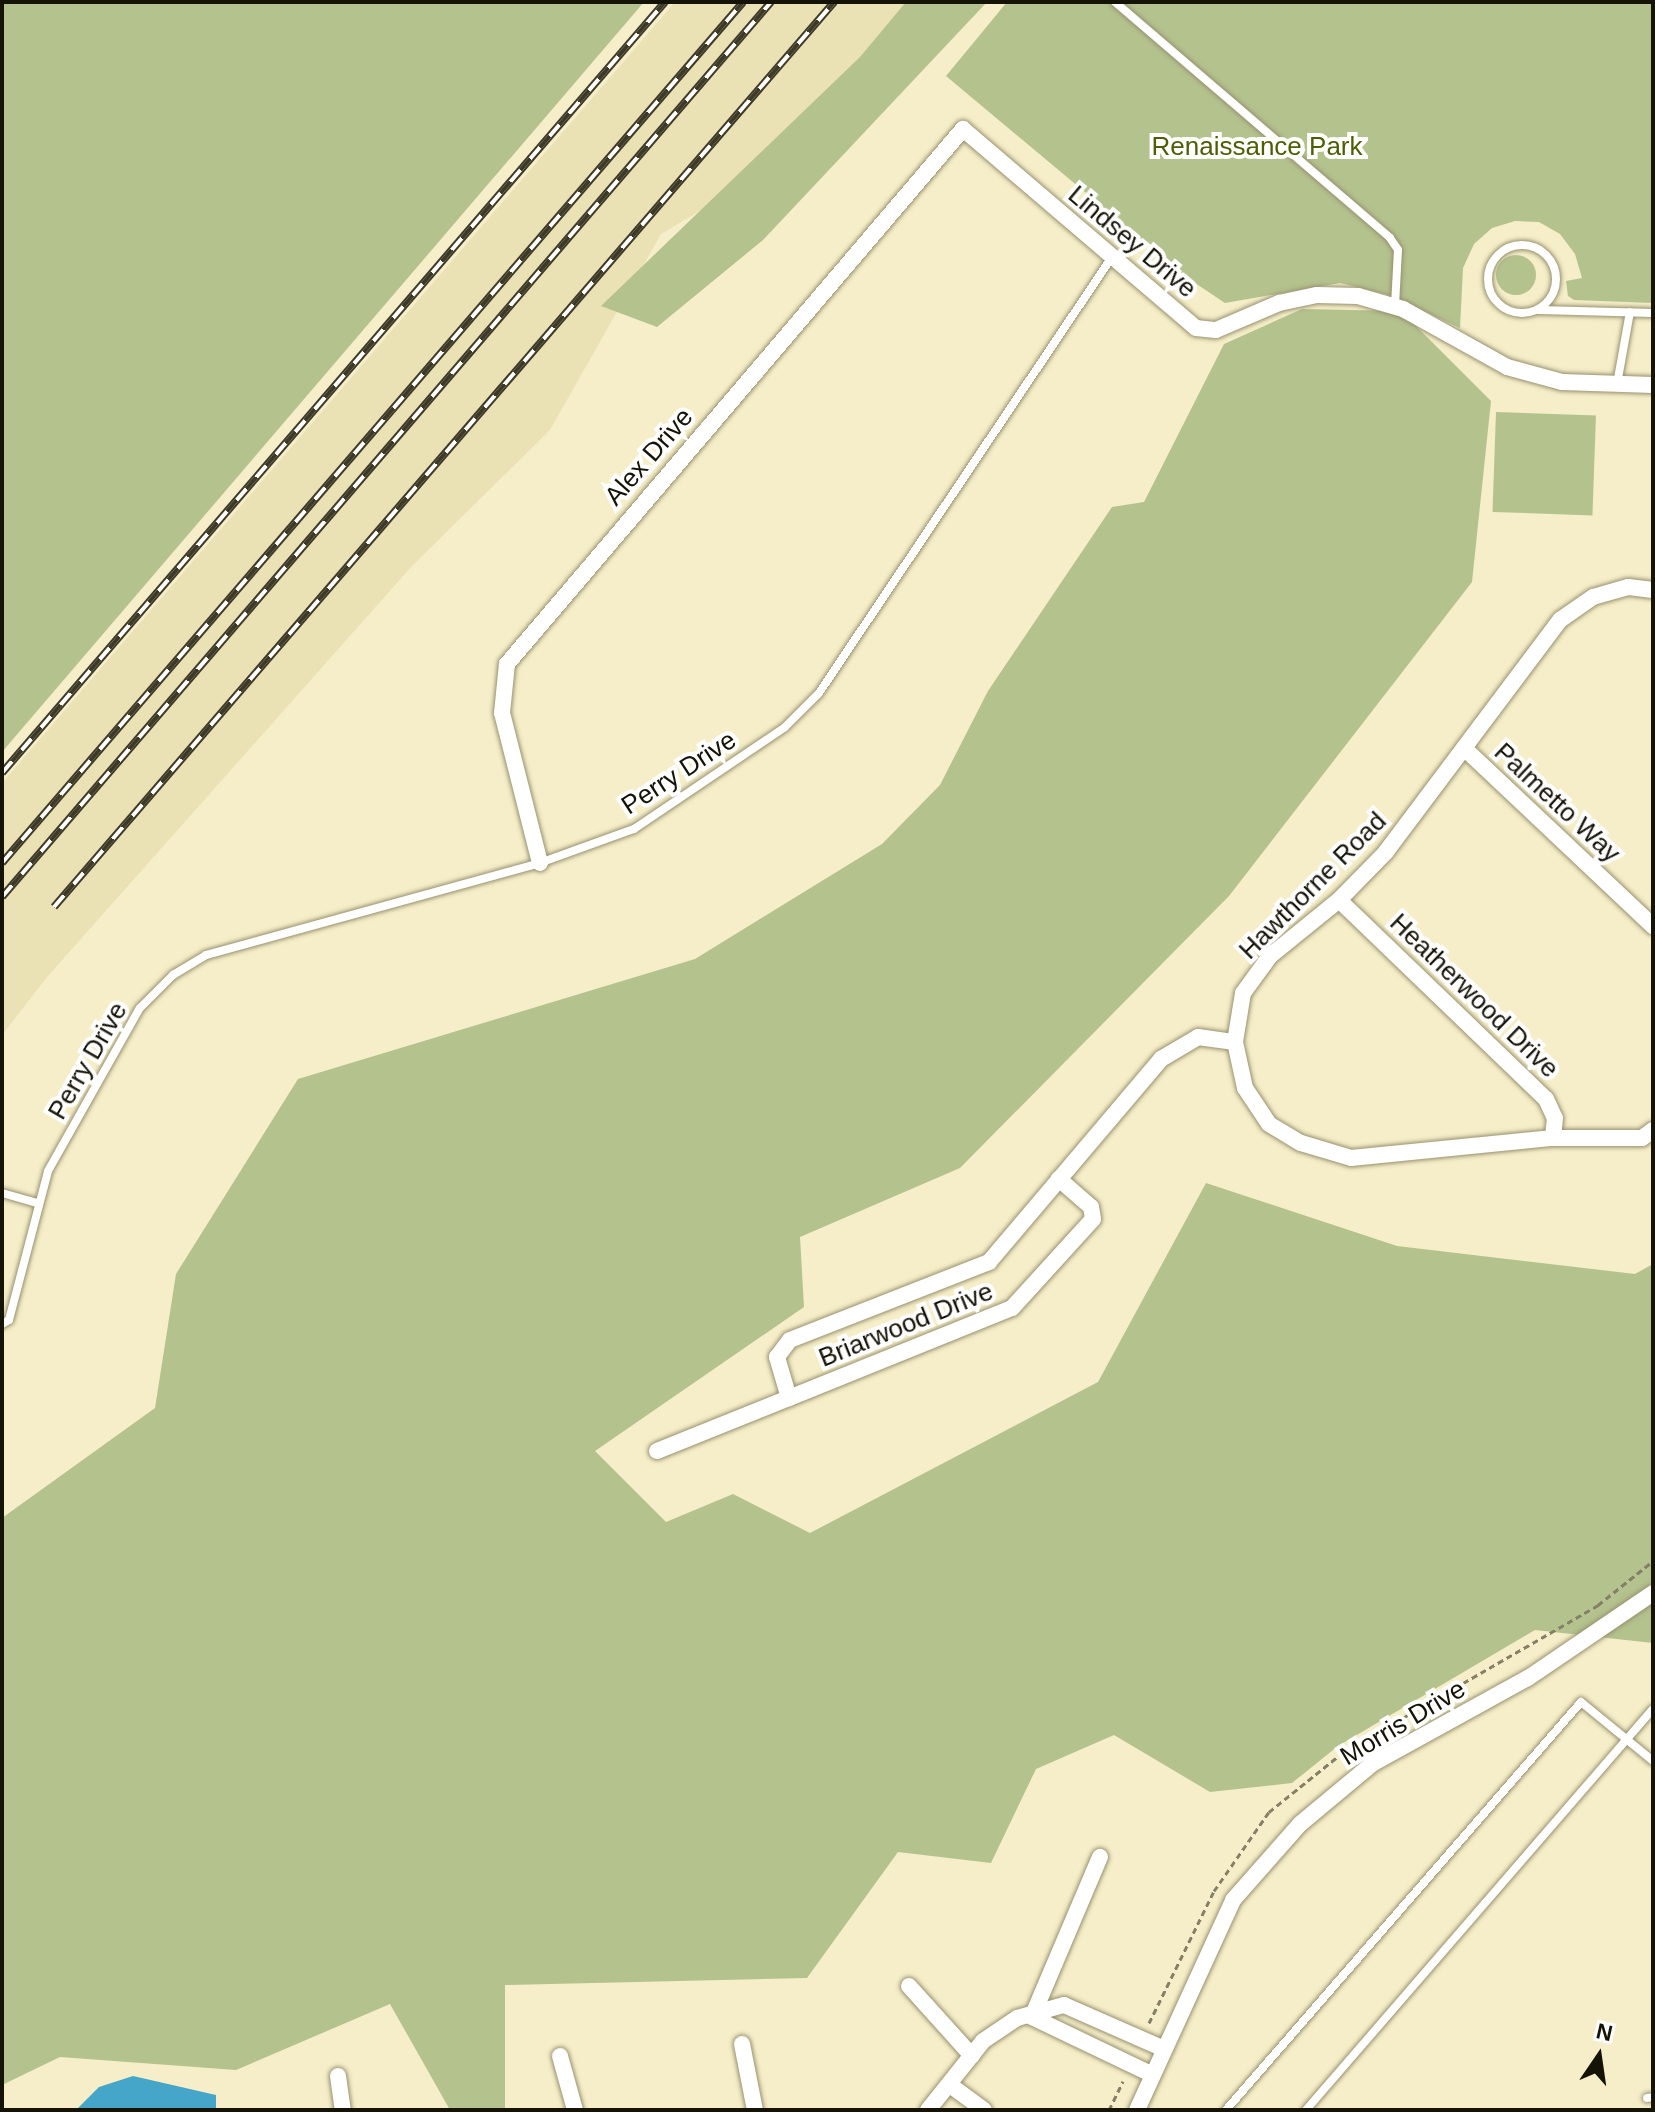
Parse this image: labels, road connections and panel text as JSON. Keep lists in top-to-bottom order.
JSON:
{
  "streets": {
    "street": [
      "Lindsey Drive",
      "Alex Drive",
      "Palmetto Way",
      "Hawthorne Road",
      "Heatherwood Drive",
      "Briarwood Drive",
      "Morris Drive"
    ],
    "lane": ["Perry Drive"]
  },
  "crossings": [
    ["Lindsey Drive", "Alex Drive"],
    ["Lindsey Drive", "Perry Drive"],
    ["Alex Drive", "Perry Drive"],
    ["Palmetto Way", "Hawthorne Road"],
    ["Hawthorne Road", "Heatherwood Drive"],
    ["Hawthorne Road", "Briarwood Drive"]
  ],
  "parks": ["Renaissance Park"],
  "north": "top"
}
